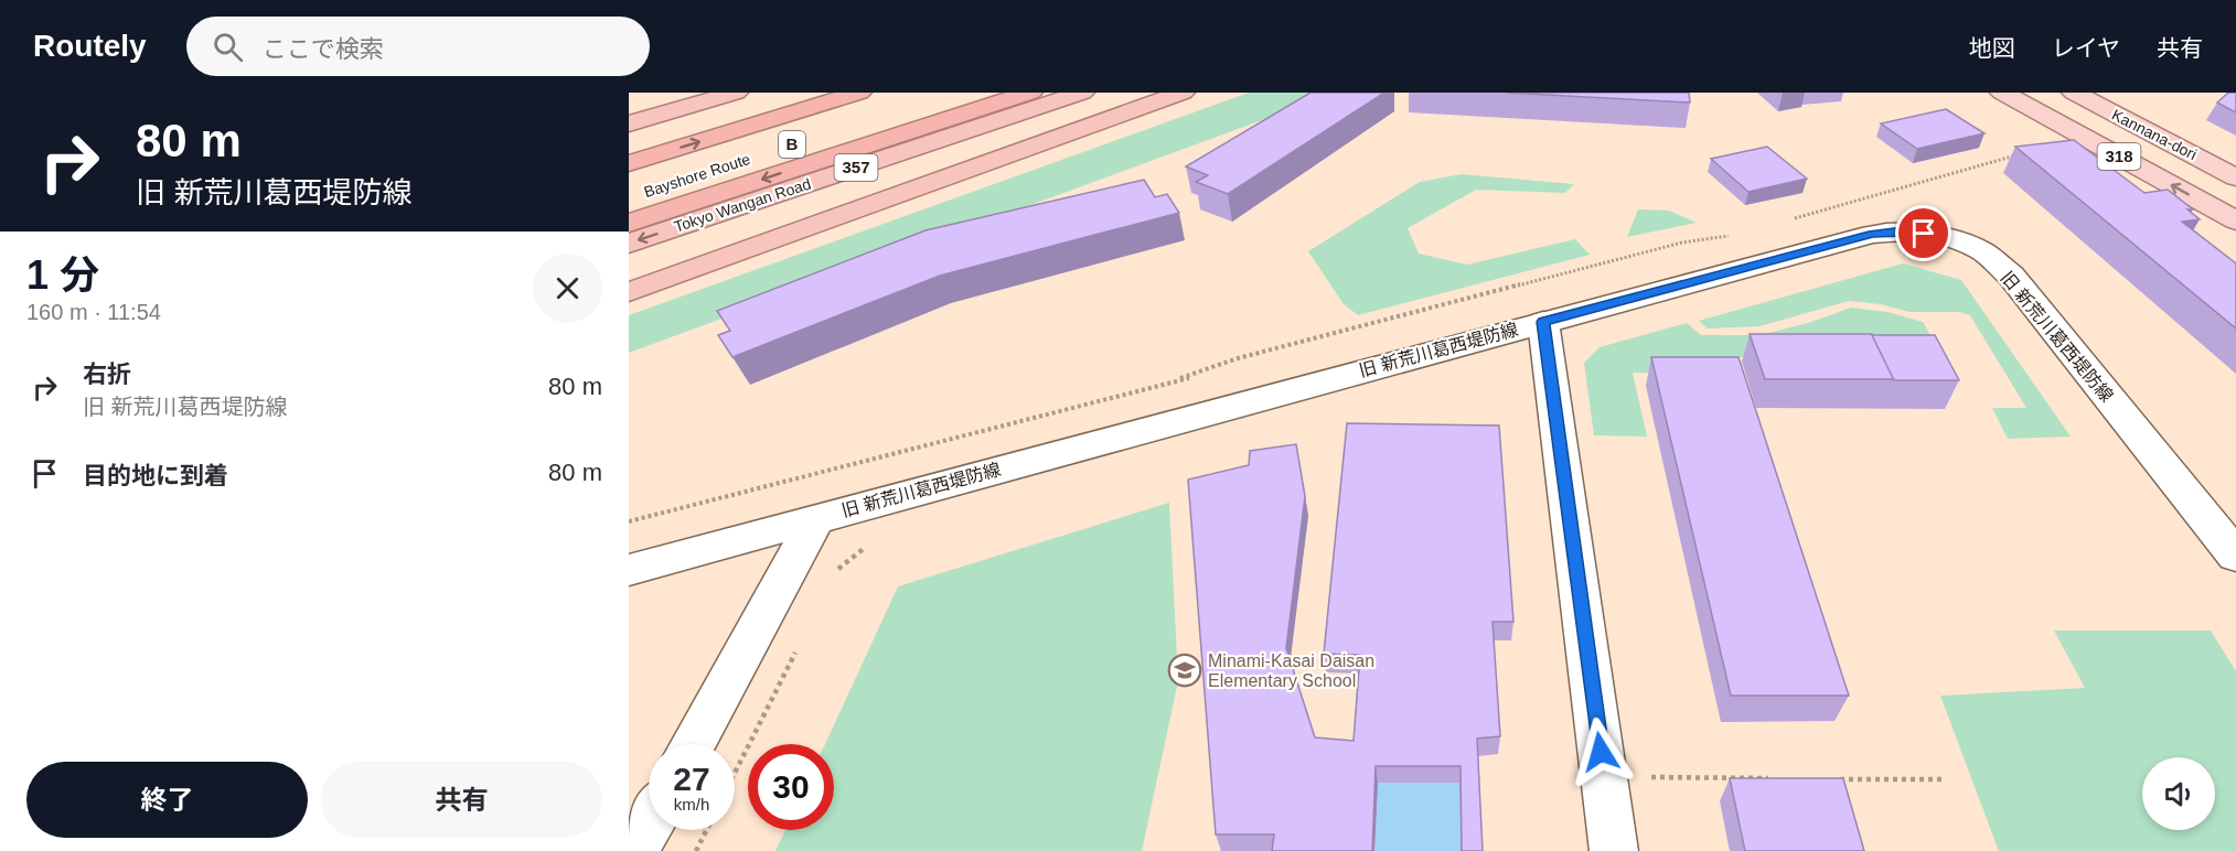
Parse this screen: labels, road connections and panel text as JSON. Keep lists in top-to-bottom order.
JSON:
{
  "streets": {
    "highway": [
      "B",
      "357",
      "Bayshore Route",
      "Tokyo Wangan Road"
    ],
    "main road": ["Kannana-dori", "318"],
    "street": ["旧 新荒川葛西堤防線"]
  },
  "places": {
    "school or university": ["Minami-Kasai Daisan Elementary School"]
  },
  "page": {
    "header": "Routely",
    "search": "ここで検索",
    "nav": ["地図", "レイヤ", "共有"],
    "turn": ["80 m", "旧 新荒川葛西堤防線"],
    "heading": ["1 分", "160 m · 11:54"],
    "list": [
      {
        "name": "右折",
        "note": "旧 新荒川葛西堤防線",
        "value": "80 m"
      },
      {
        "name": "目的地に到着",
        "value": "80 m"
      }
    ],
    "speed": "27 km/h",
    "limit": "30",
    "buttons": ["終了", "共有"]
  }
}
